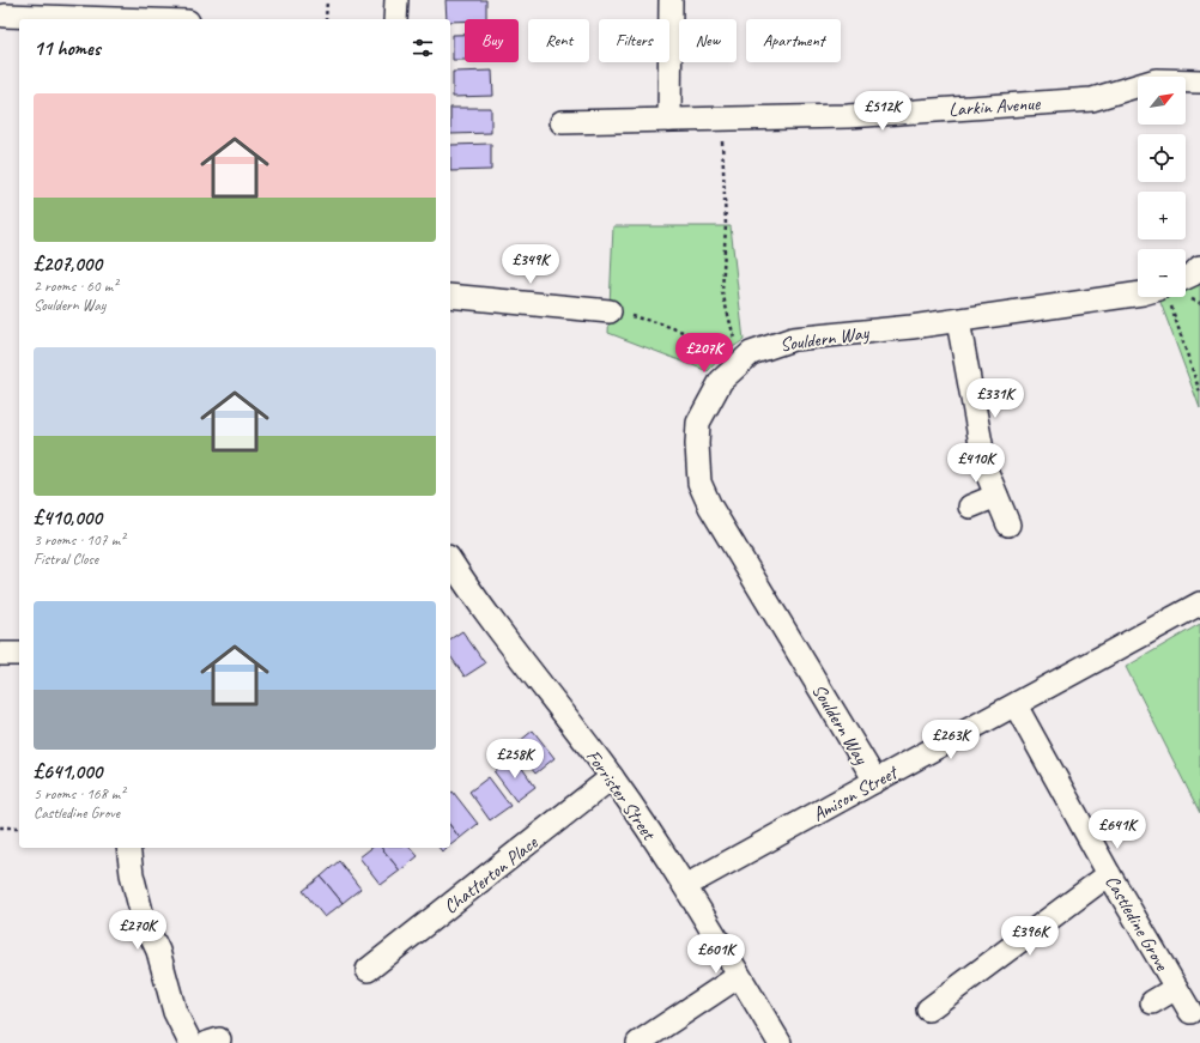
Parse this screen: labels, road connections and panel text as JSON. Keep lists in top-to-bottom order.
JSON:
{
  "streets": {
    "street": [
      "Larkin Avenue",
      "Souldern Way",
      "Amison Street",
      "Forrister Street",
      "Chatterton Place",
      "Castledine Grove"
    ]
  },
  "crossings": [
    ["Souldern Way", "Amison Street"],
    ["Amison Street", "Forrister Street"],
    ["Amison Street", "Castledine Grove"],
    ["Forrister Street", "Chatterton Place"]
  ],
  "north": "top right",
  "page": {
    "chip": [
      "Buy",
      "Rent",
      "Filters",
      "New",
      "Apartment"
    ],
    "heading": "11 homes",
    "map_buttons": ["+", "−"],
    "list": [
      {
        "name": "£207,000",
        "note": "2 rooms · 60 m² · Souldern Way"
      },
      {
        "name": "£410,000",
        "note": "3 rooms · 107 m² · Fistral Close"
      },
      {
        "name": "£641,000",
        "note": "5 rooms · 168 m² · Castledine Grove"
      }
    ],
    "price": [
      "£512K",
      "£349K",
      "£207K",
      "£331K",
      "£410K",
      "£263K",
      "£258K",
      "£641K",
      "£270K",
      "£396K",
      "£601K"
    ]
  }
}
